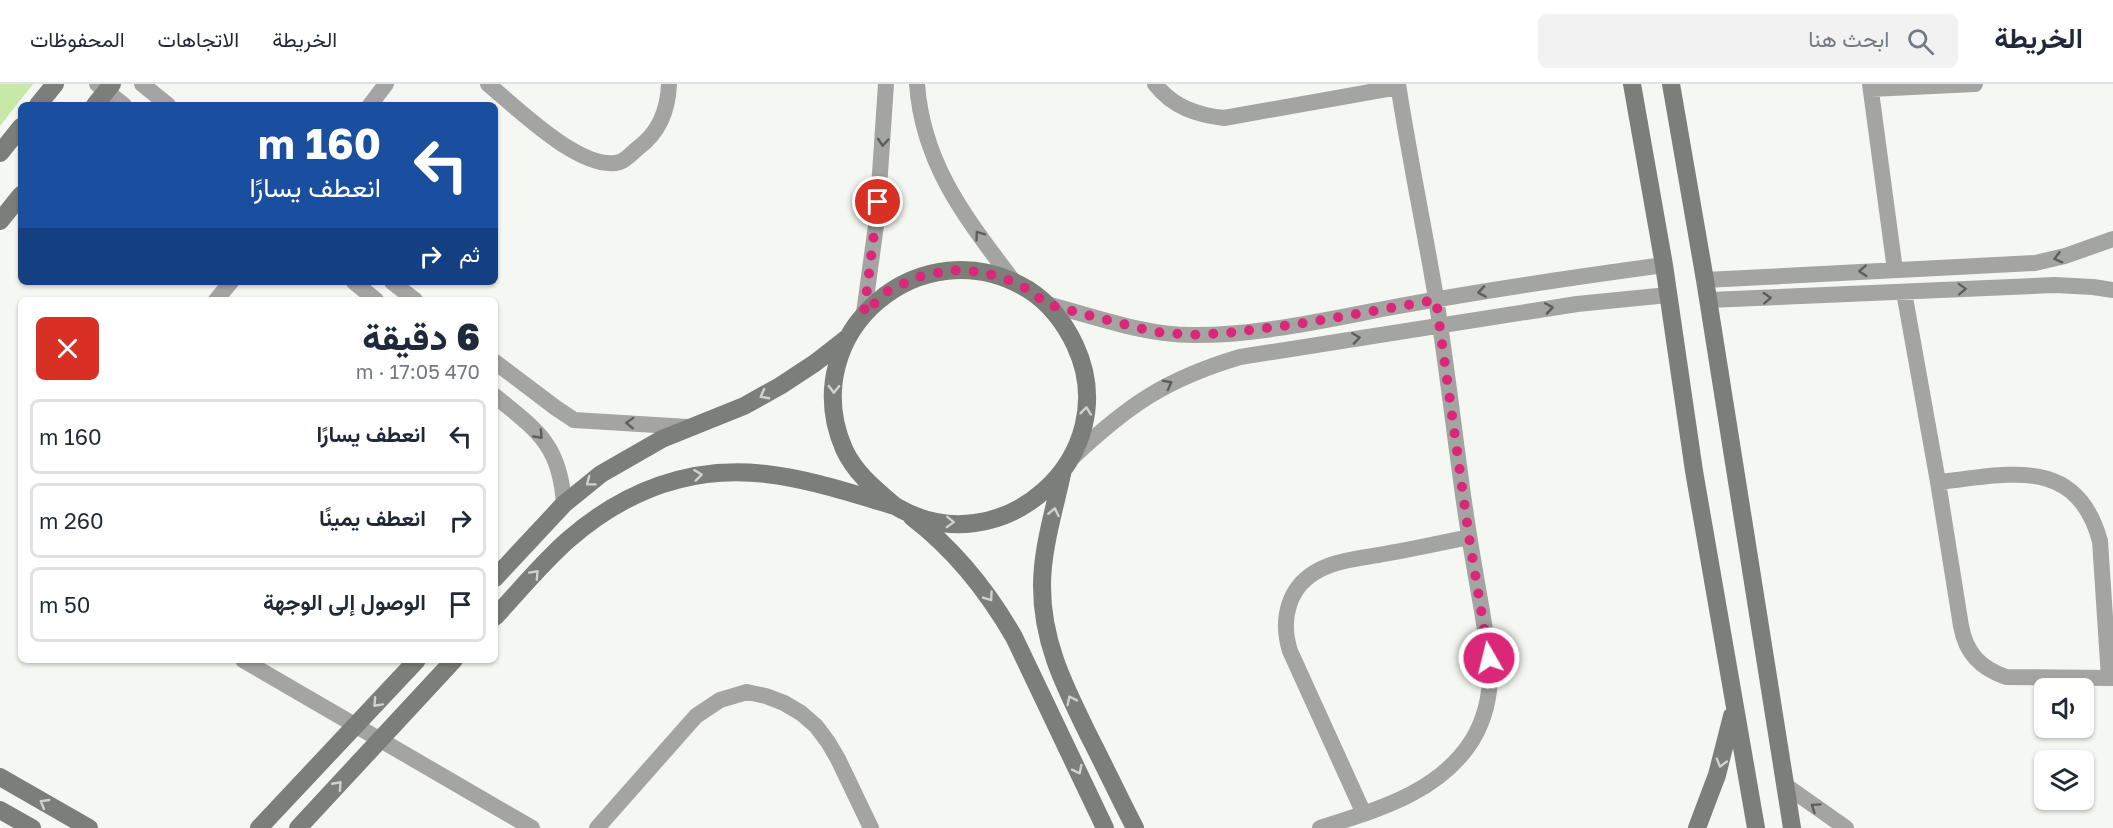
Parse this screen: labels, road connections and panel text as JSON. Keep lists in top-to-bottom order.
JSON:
{
  "page": {
    "header": "الخريطة",
    "search": "ابحث هنا",
    "nav": ["الخريطة", "الاتجاهات", "المحفوظات"],
    "turn": ["160 m", "انعطف يسارًا"],
    "then": "ثم",
    "heading": ["6 دقيقة", "470 m · 17:05"],
    "list": [
      {
        "name": "انعطف يسارًا",
        "value": "160 m"
      },
      {
        "name": "انعطف يمينًا",
        "value": "260 m"
      },
      {
        "name": "الوصول إلى الوجهة",
        "value": "50 m"
      }
    ]
  }
}
